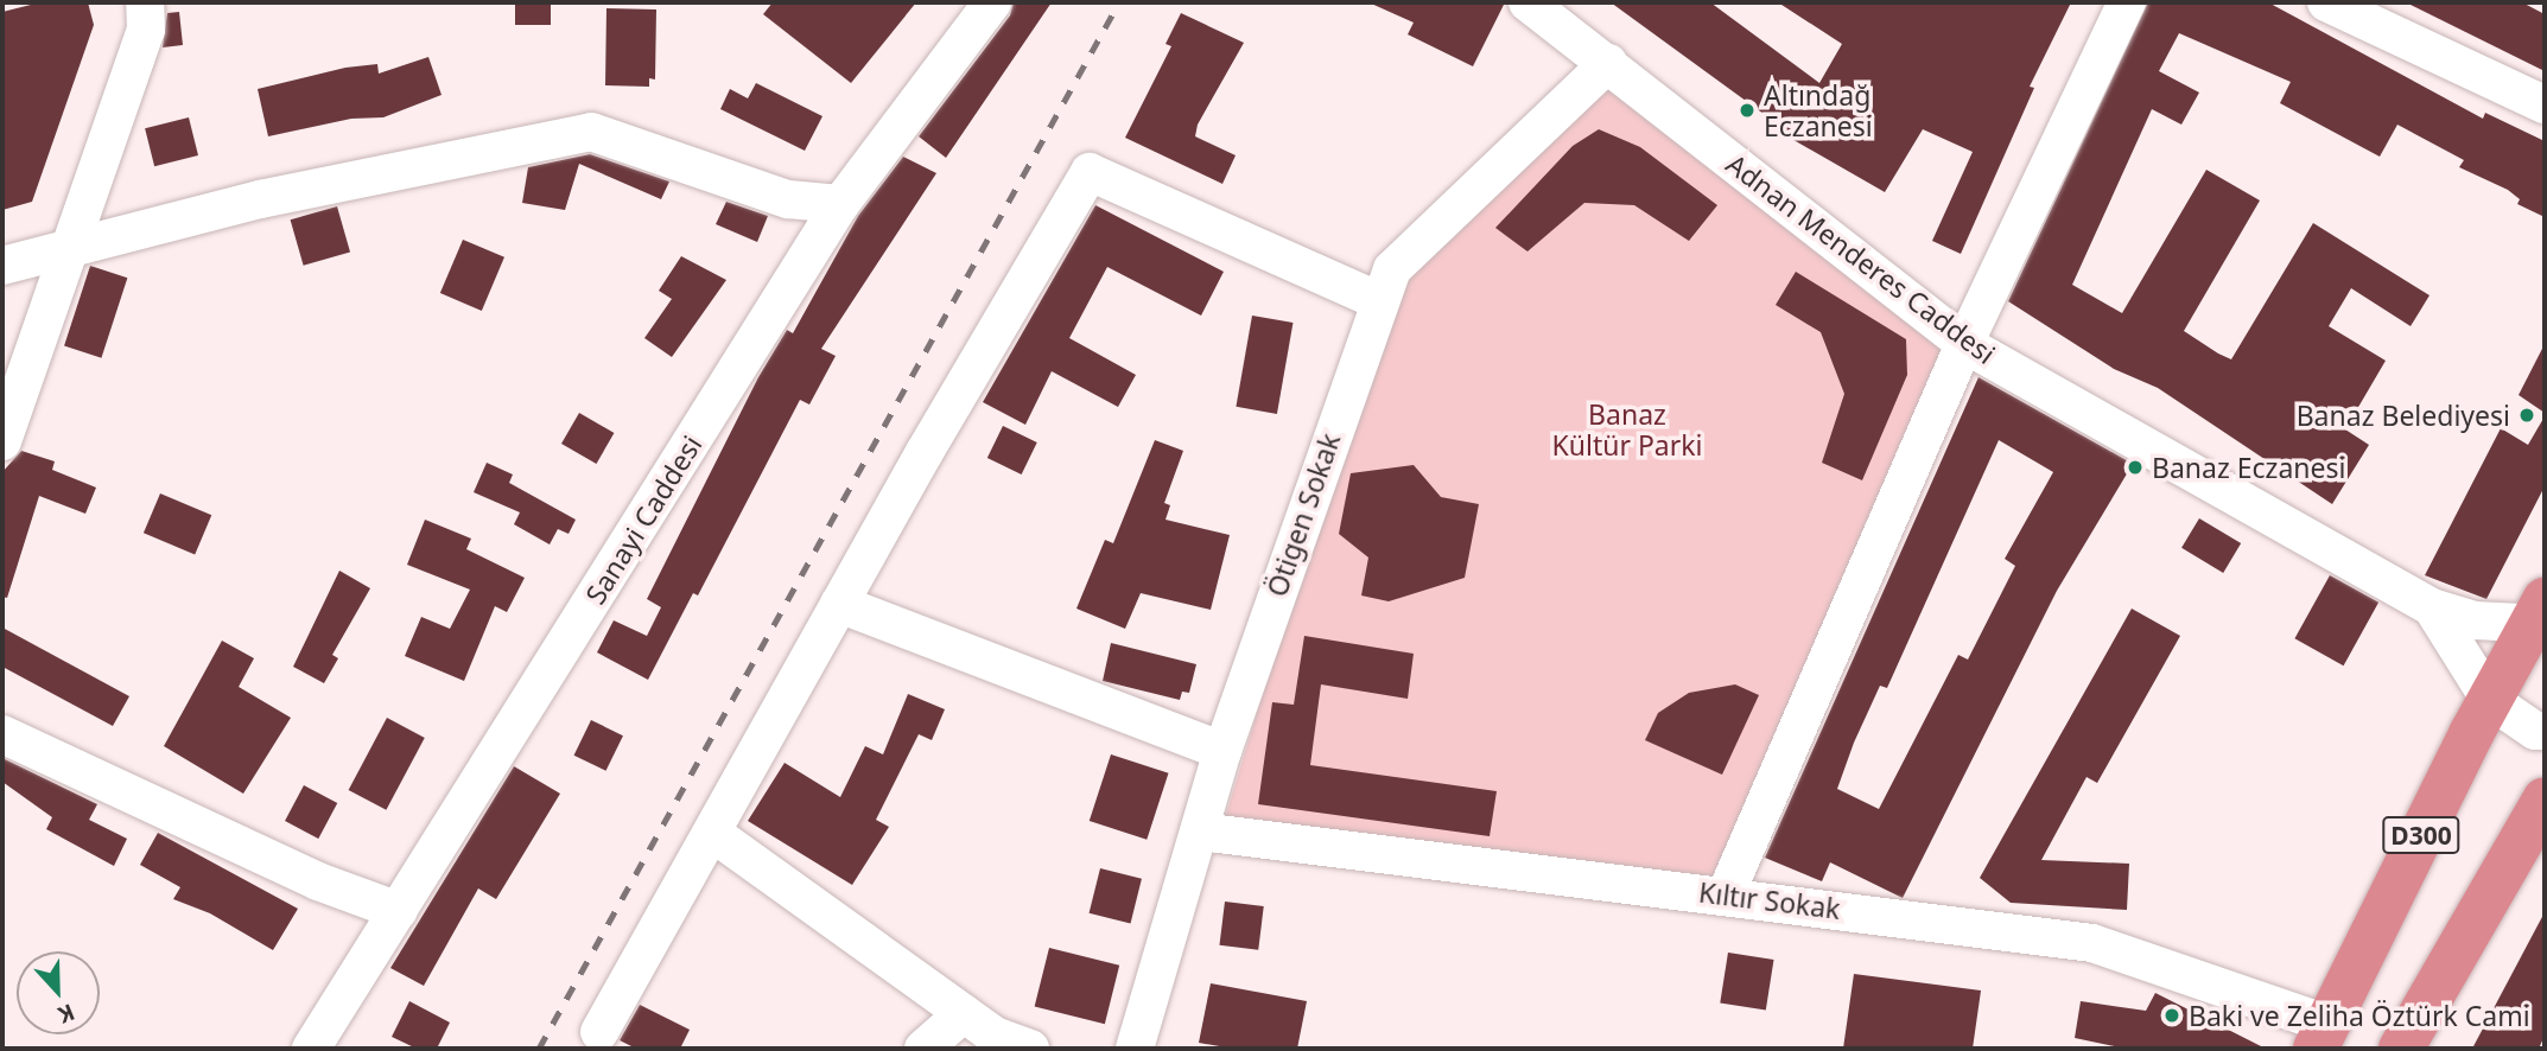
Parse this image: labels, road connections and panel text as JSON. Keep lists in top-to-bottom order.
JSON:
{
  "streets": {
    "highway": ["D300"],
    "street": [
      "Adnan Menderes Caddesi",
      "Ötigen Sokak",
      "Sanayi Caddesi",
      "Kıltır Sokak"
    ]
  },
  "crossings": [
    ["Adnan Menderes Caddesi", "Ötigen Sokak"],
    ["Adnan Menderes Caddesi", "D300"],
    ["Ötigen Sokak", "Kıltır Sokak"],
    ["D300", "Kıltır Sokak"]
  ],
  "parks": ["Banaz Kültür Parki"],
  "places": [
    "Altındağ Eczanesi",
    "Banaz Belediyesi",
    "Banaz Eczanesi",
    "Baki ve Zeliha Öztürk Cami"
  ],
  "north": "bottom"
}
